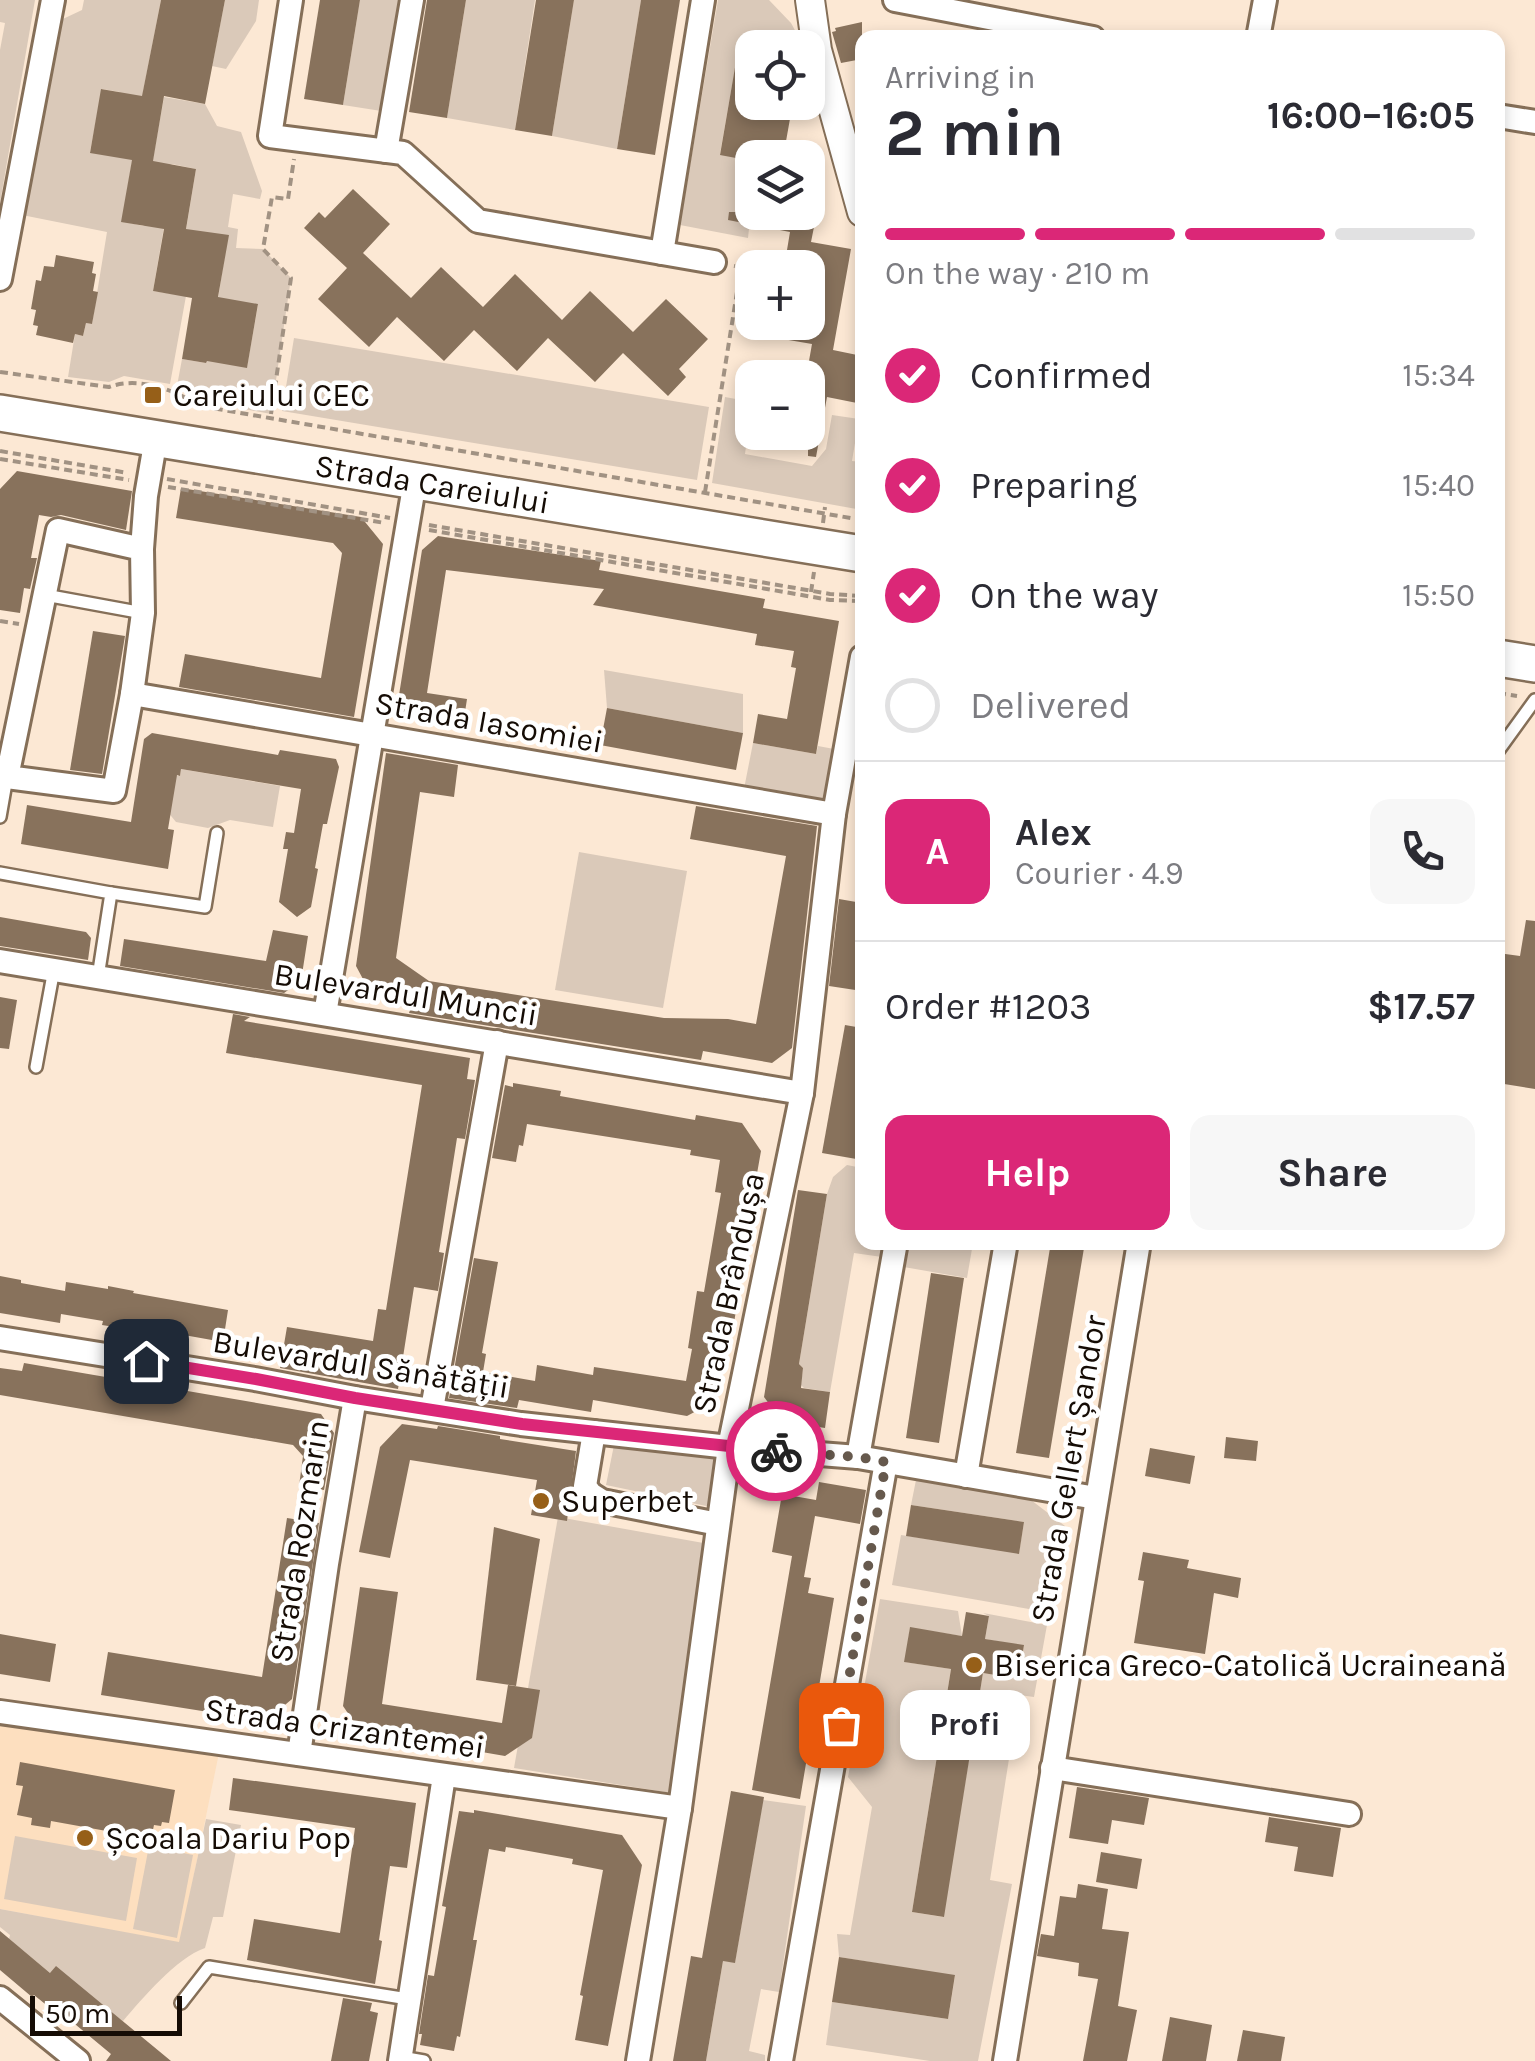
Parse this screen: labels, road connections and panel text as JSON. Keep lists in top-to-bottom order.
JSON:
{
  "streets": {
    "main road": ["Strada Careiului"],
    "street": [
      "Strada Iasomiei",
      "Bulevardul Muncii",
      "Strada Brândușa",
      "Bulevardul Sănătății",
      "Strada Gellert Șandor",
      "Strada Rozmarin",
      "Strada Crizantemei"
    ]
  },
  "crossings": [
    ["Strada Iasomiei", "Strada Brândușa"],
    ["Bulevardul Muncii", "Strada Brândușa"],
    ["Strada Brândușa", "Bulevardul Sănătății"],
    ["Strada Brândușa", "Strada Crizantemei"],
    ["Bulevardul Sănătății", "Strada Gellert Șandor"],
    ["Bulevardul Sănătății", "Strada Rozmarin"],
    ["Strada Rozmarin", "Strada Crizantemei"]
  ],
  "places": {
    "transit": ["Careiului CEC"],
    "other": [
      "Superbet",
      "Biserica Greco-Catolică Ucraineană",
      "Profi",
      "Școala Dariu Pop"
    ]
  },
  "scale_bar": "50 m",
  "page": {
    "map_buttons": ["+", "−"],
    "heading": ["2 min", "Arriving in", "16:00–16:05"],
    "panel": [
      "Alex",
      "Courier · 4.9",
      "Order #1203",
      "$17.57"
    ],
    "bar": "On the way · 210 m",
    "list": [
      ["Confirmed", "15:34"],
      ["Preparing", "15:40"],
      ["On the way", "15:50"],
      "Delivered"
    ],
    "round": "A",
    "buttons": ["Help", "Share"],
    "bubble": "Profi",
    "scale": "50 m"
  }
}
